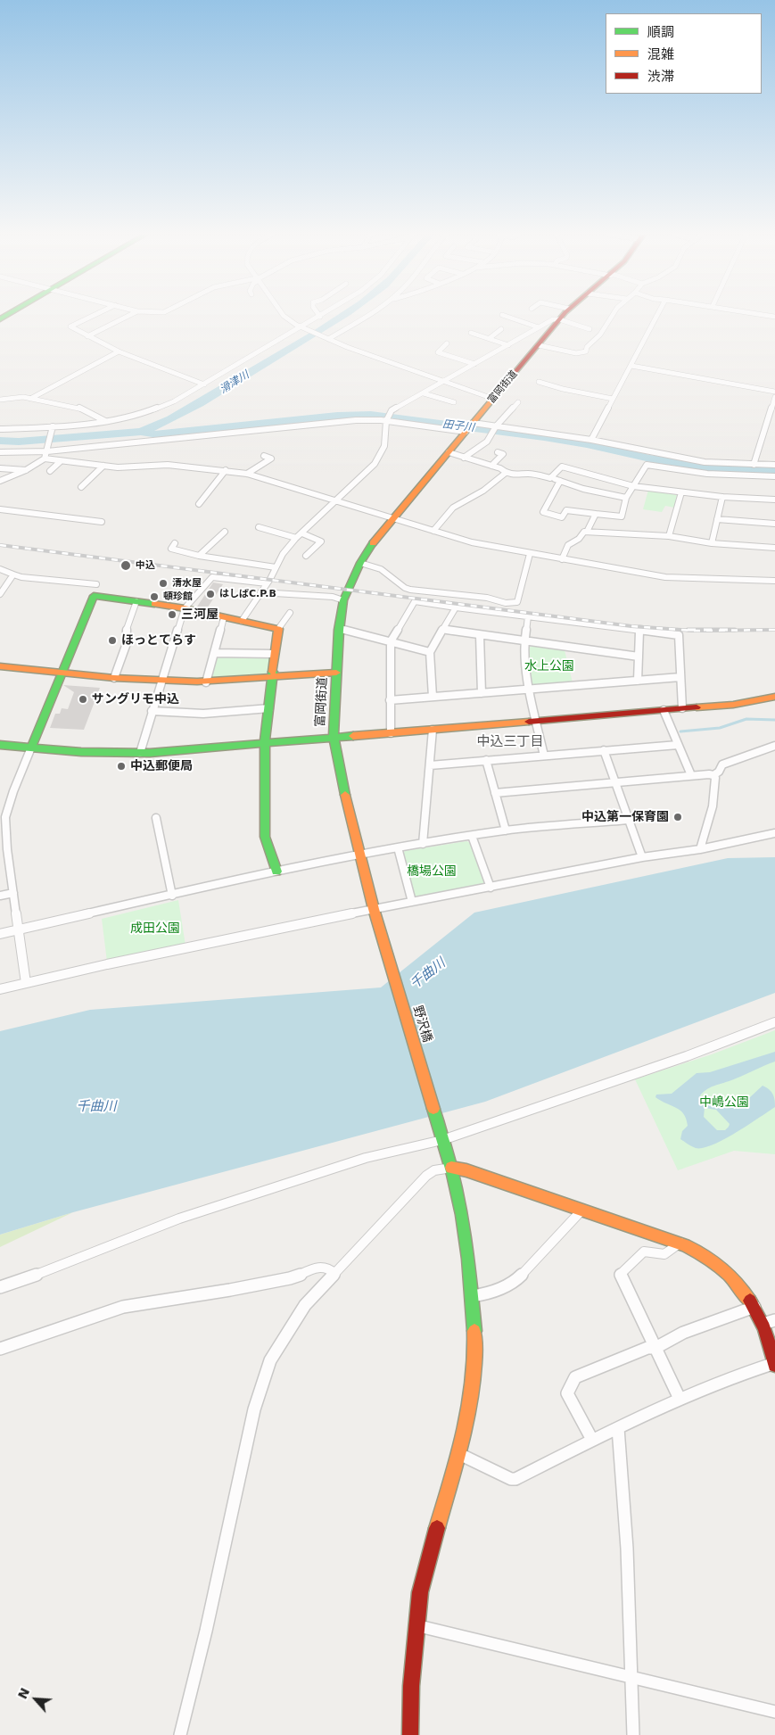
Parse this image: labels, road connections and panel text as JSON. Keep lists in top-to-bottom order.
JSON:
{
  "streets": {
    "main road": ["富岡街道", "野沢橋"]
  },
  "crossings": [
    ["富岡街道", "野沢橋"]
  ],
  "districts": ["中込三丁目"],
  "water": ["滑津川", "田子川", "千曲川"],
  "parks": [
    "水上公園",
    "橋場公園",
    "成田公園",
    "中嶋公園"
  ],
  "places": [
    "中込",
    "清水屋",
    "はしばC.P.B",
    "頓珍館",
    "三河屋",
    "ほっとてらす",
    "サングリモ中込",
    "中込郵便局",
    "中込第一保育園"
  ],
  "legend": ["順調", "混雑", "渋滞"],
  "north": "top left"
}
